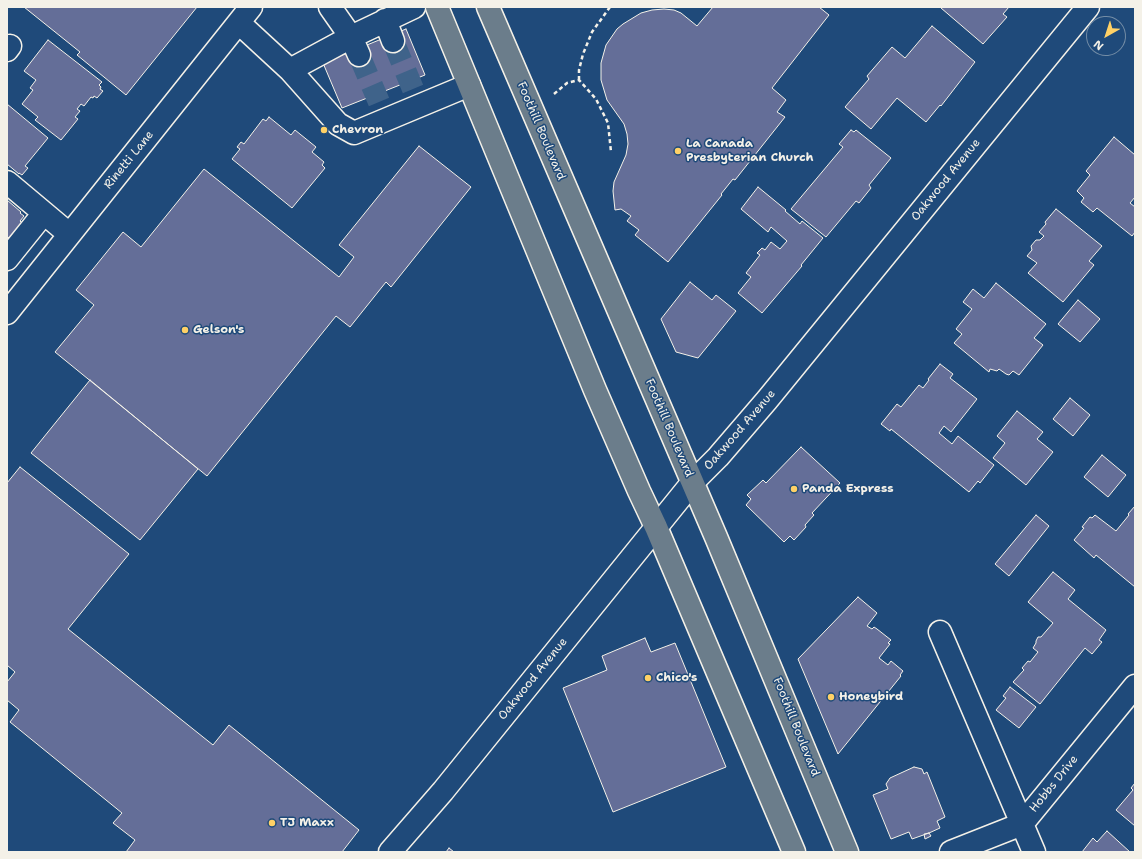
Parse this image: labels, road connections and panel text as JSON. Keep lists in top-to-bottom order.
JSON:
{
  "streets": {
    "main road": ["Foothill Boulevard"],
    "street": ["Rinetti Lane", "Oakwood Avenue", "Hobbs Drive"]
  },
  "crossings": [
    ["Foothill Boulevard", "Oakwood Avenue"]
  ],
  "places": [
    "Chevron",
    "La Canada Presbyterian Church",
    "Gelson's",
    "Panda Express",
    "Chico's",
    "Honeybird",
    "TJ Maxx"
  ],
  "north": "bottom left"
}
